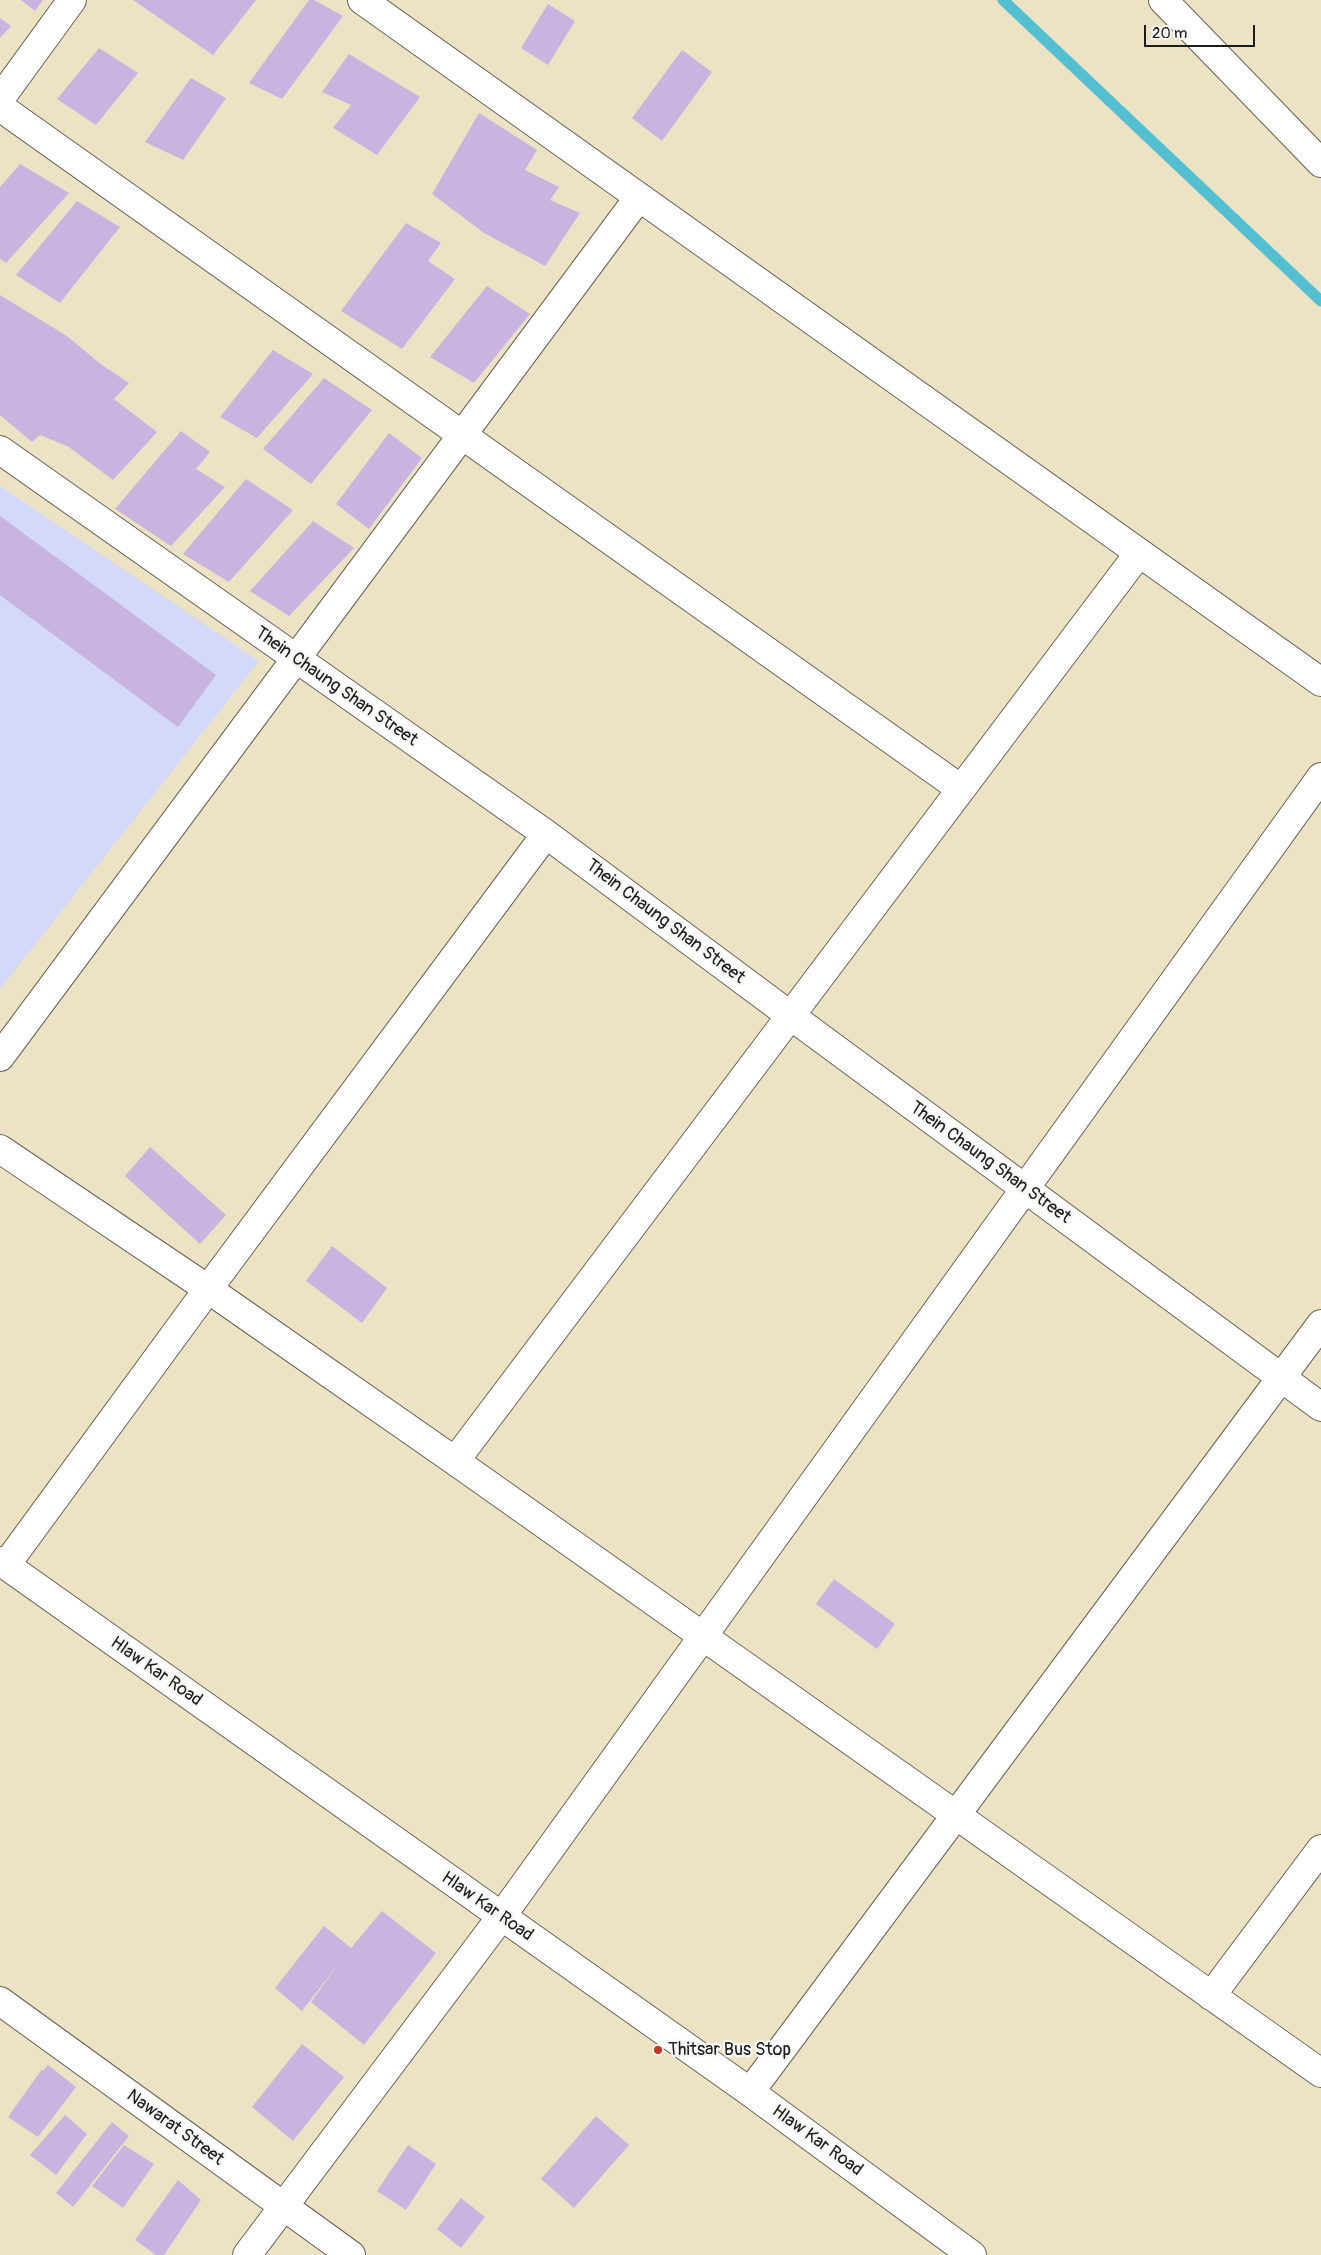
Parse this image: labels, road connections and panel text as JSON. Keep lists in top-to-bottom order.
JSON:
{
  "streets": {
    "street": ["Thein Chaung Shan Street", "Hlaw Kar Road", "Nawarat Street"]
  },
  "places": ["Thitsar Bus Stop"],
  "scale_bar": "20 m"
}
